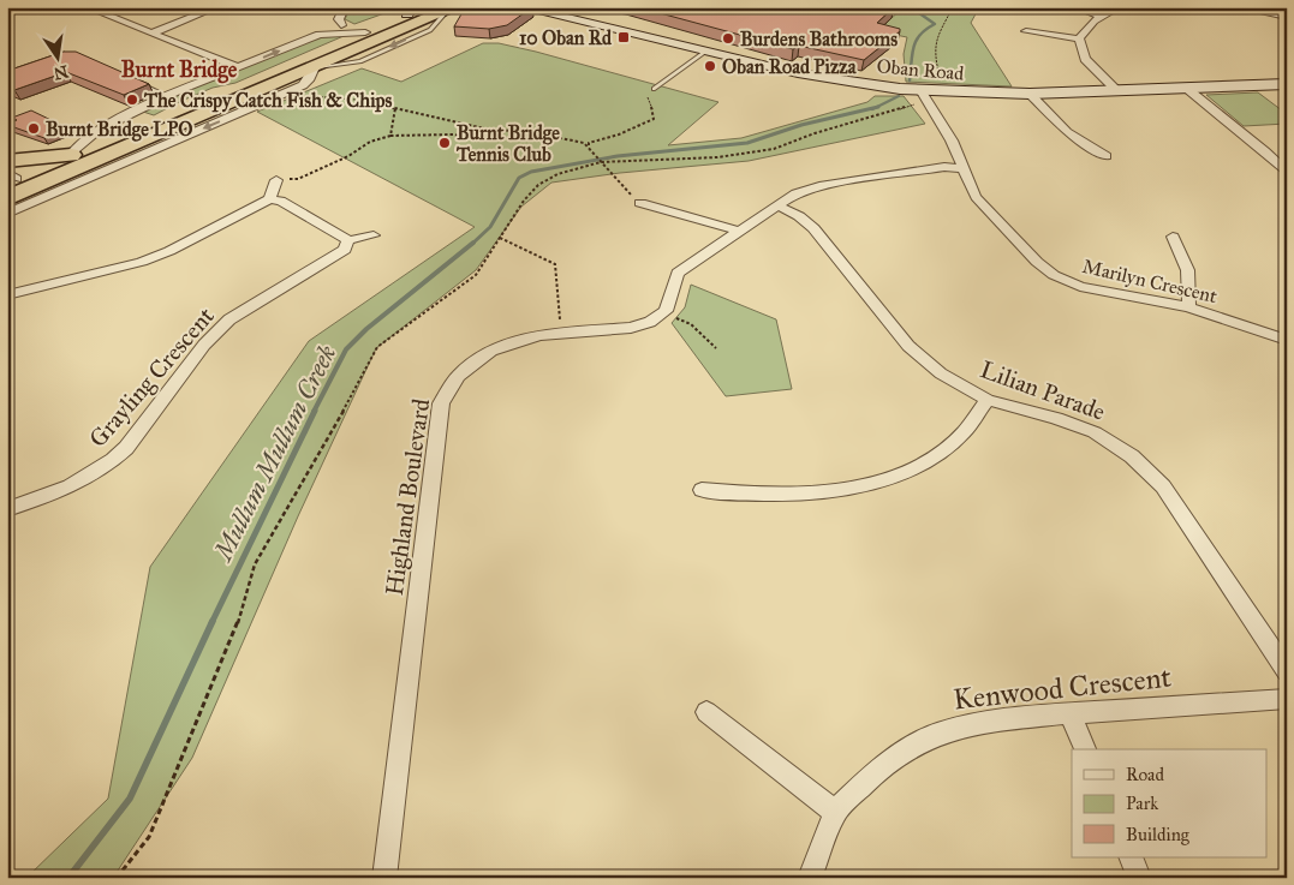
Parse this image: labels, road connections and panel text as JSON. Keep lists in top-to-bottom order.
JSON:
{
  "streets": {
    "main road": ["Oban Road"],
    "street": [
      "Marilyn Crescent",
      "Grayling Crescent",
      "Lilian Parade",
      "Highland Boulevard",
      "Kenwood Crescent"
    ]
  },
  "crossings": [
    ["Oban Road", "Marilyn Crescent"],
    ["Marilyn Crescent", "Highland Boulevard"],
    ["Lilian Parade", "Highland Boulevard"]
  ],
  "districts": ["Burnt Bridge"],
  "water": ["Mullum Mullum Creek"],
  "places": {
    "transit": ["10 Oban Rd"],
    "other": [
      "Burdens Bathrooms",
      "Oban Road Pizza",
      "The Crispy Catch Fish & Chips",
      "Burnt Bridge LPO",
      "Burnt Bridge Tennis Club"
    ]
  },
  "legend": ["Road", "Park", "Building"],
  "north": "bottom"
}
